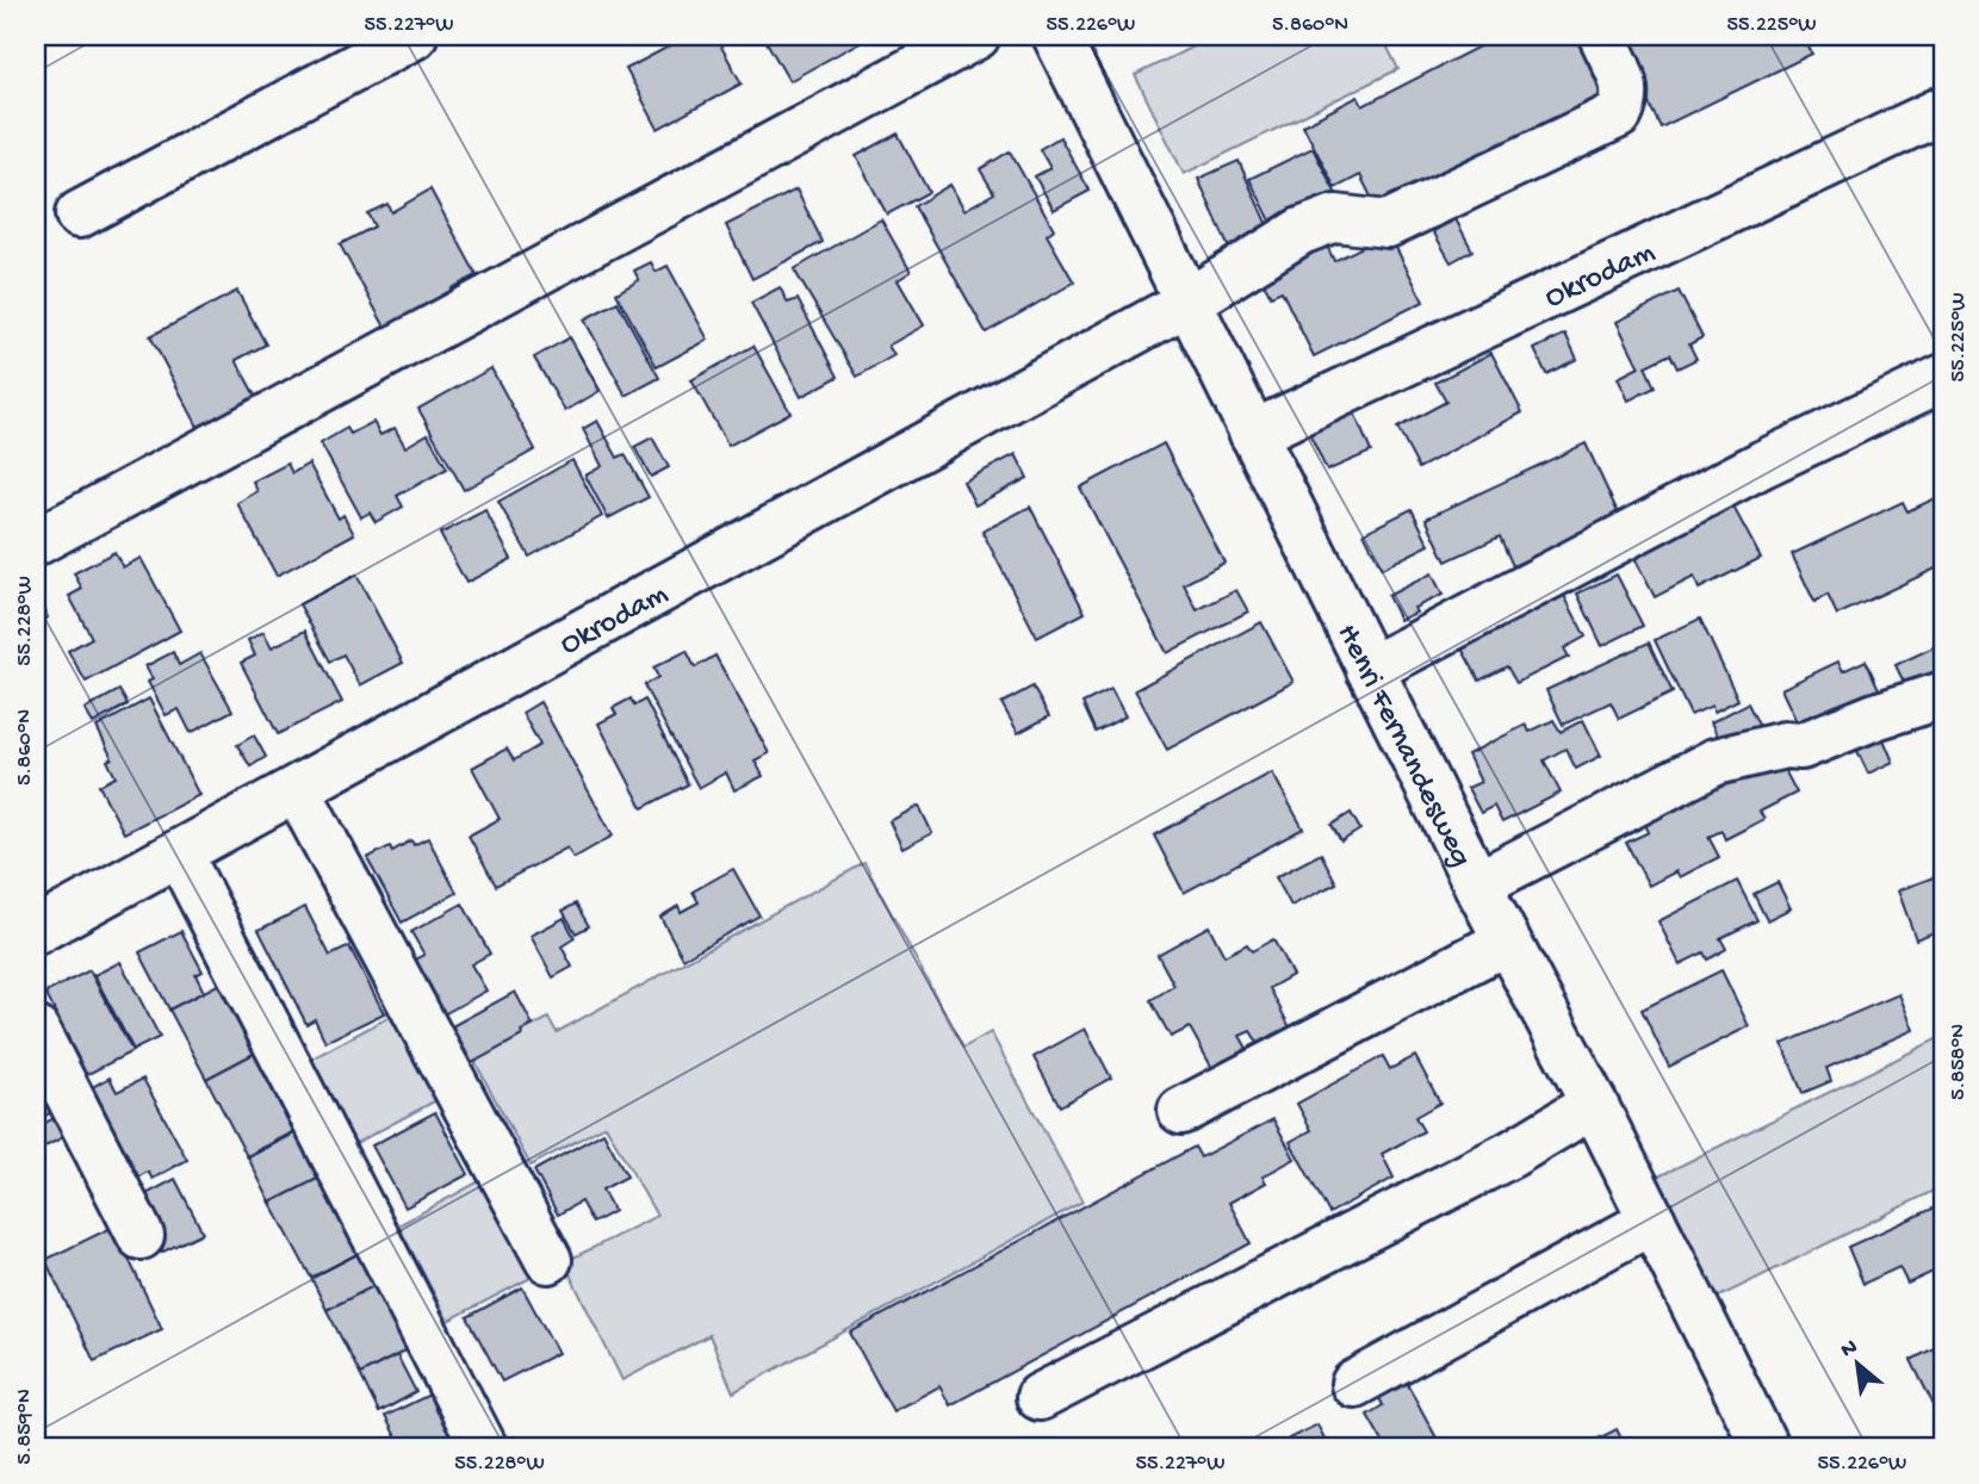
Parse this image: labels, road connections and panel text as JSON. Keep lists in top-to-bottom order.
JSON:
{
  "streets": {
    "street": ["Okrodam", "Henri Fernandesweg"]
  },
  "crossings": [
    ["Okrodam", "Henri Fernandesweg"]
  ],
  "north": "top left",
  "coordinates": [
    "55.227°W",
    "55.226°W",
    "5.860°N",
    "55.225°W",
    "55.228°W",
    "5.858°N",
    "5.859°N"
  ]
}
